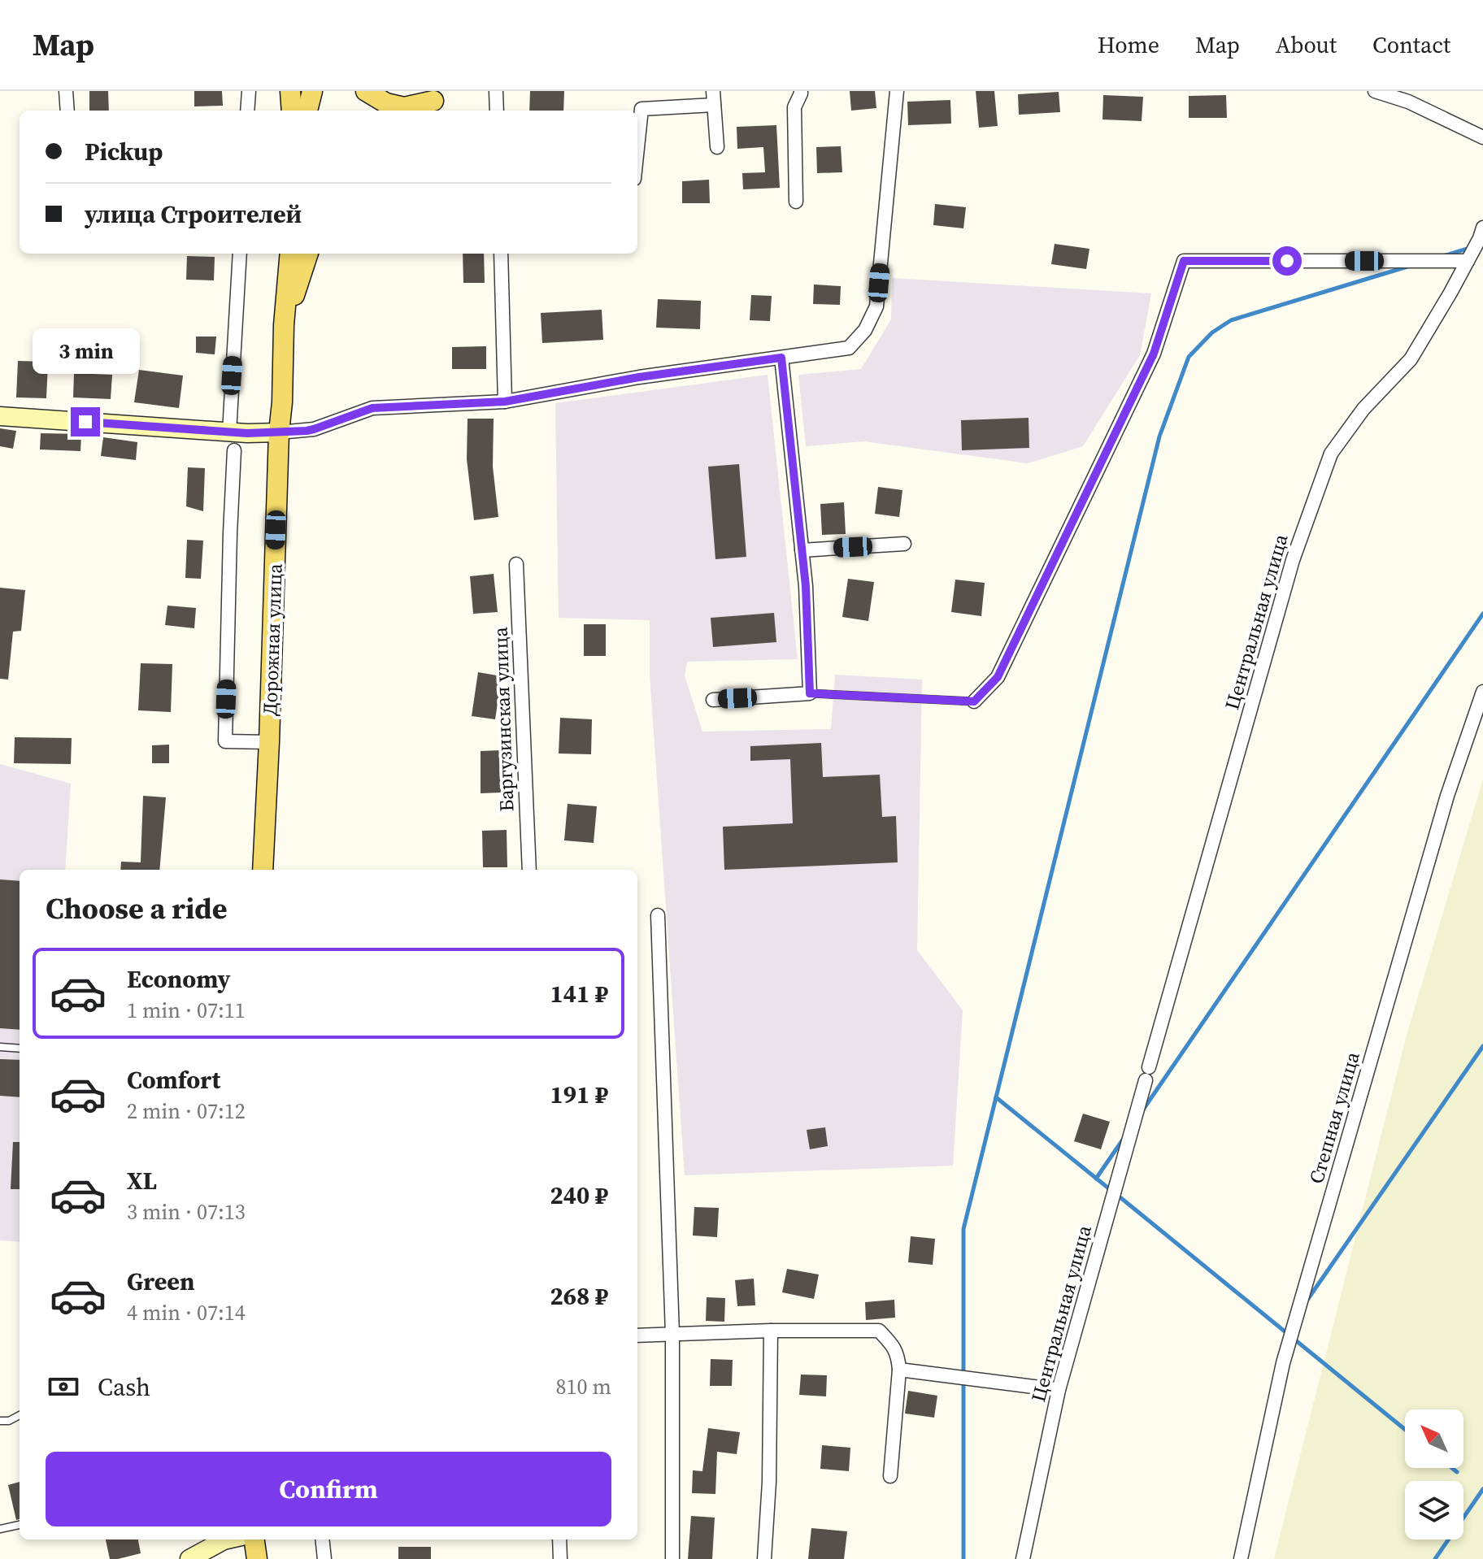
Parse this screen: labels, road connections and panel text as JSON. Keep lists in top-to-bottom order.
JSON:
{
  "streets": {
    "main road": ["Дорожная улица"],
    "street": ["Центральная улица", "Баргузинская улица", "Степная улица"]
  },
  "north": "top left",
  "page": {
    "header": "Map",
    "nav": [
      "Home",
      "Map",
      "About",
      "Contact"
    ],
    "banner": ["Pickup", "улица Строителей"],
    "bubble": "3 min",
    "heading": "Choose a ride",
    "list": [
      {
        "name": "Economy",
        "note": "1 min · 07:11",
        "value": "141 ₽"
      },
      {
        "name": "Comfort",
        "note": "2 min · 07:12",
        "value": "191 ₽"
      },
      {
        "name": "XL",
        "note": "3 min · 07:13",
        "value": "240 ₽"
      },
      {
        "name": "Green",
        "note": "4 min · 07:14",
        "value": "268 ₽"
      }
    ],
    "pay": ["Cash", "810 m"],
    "buttons": "Confirm"
  }
}
